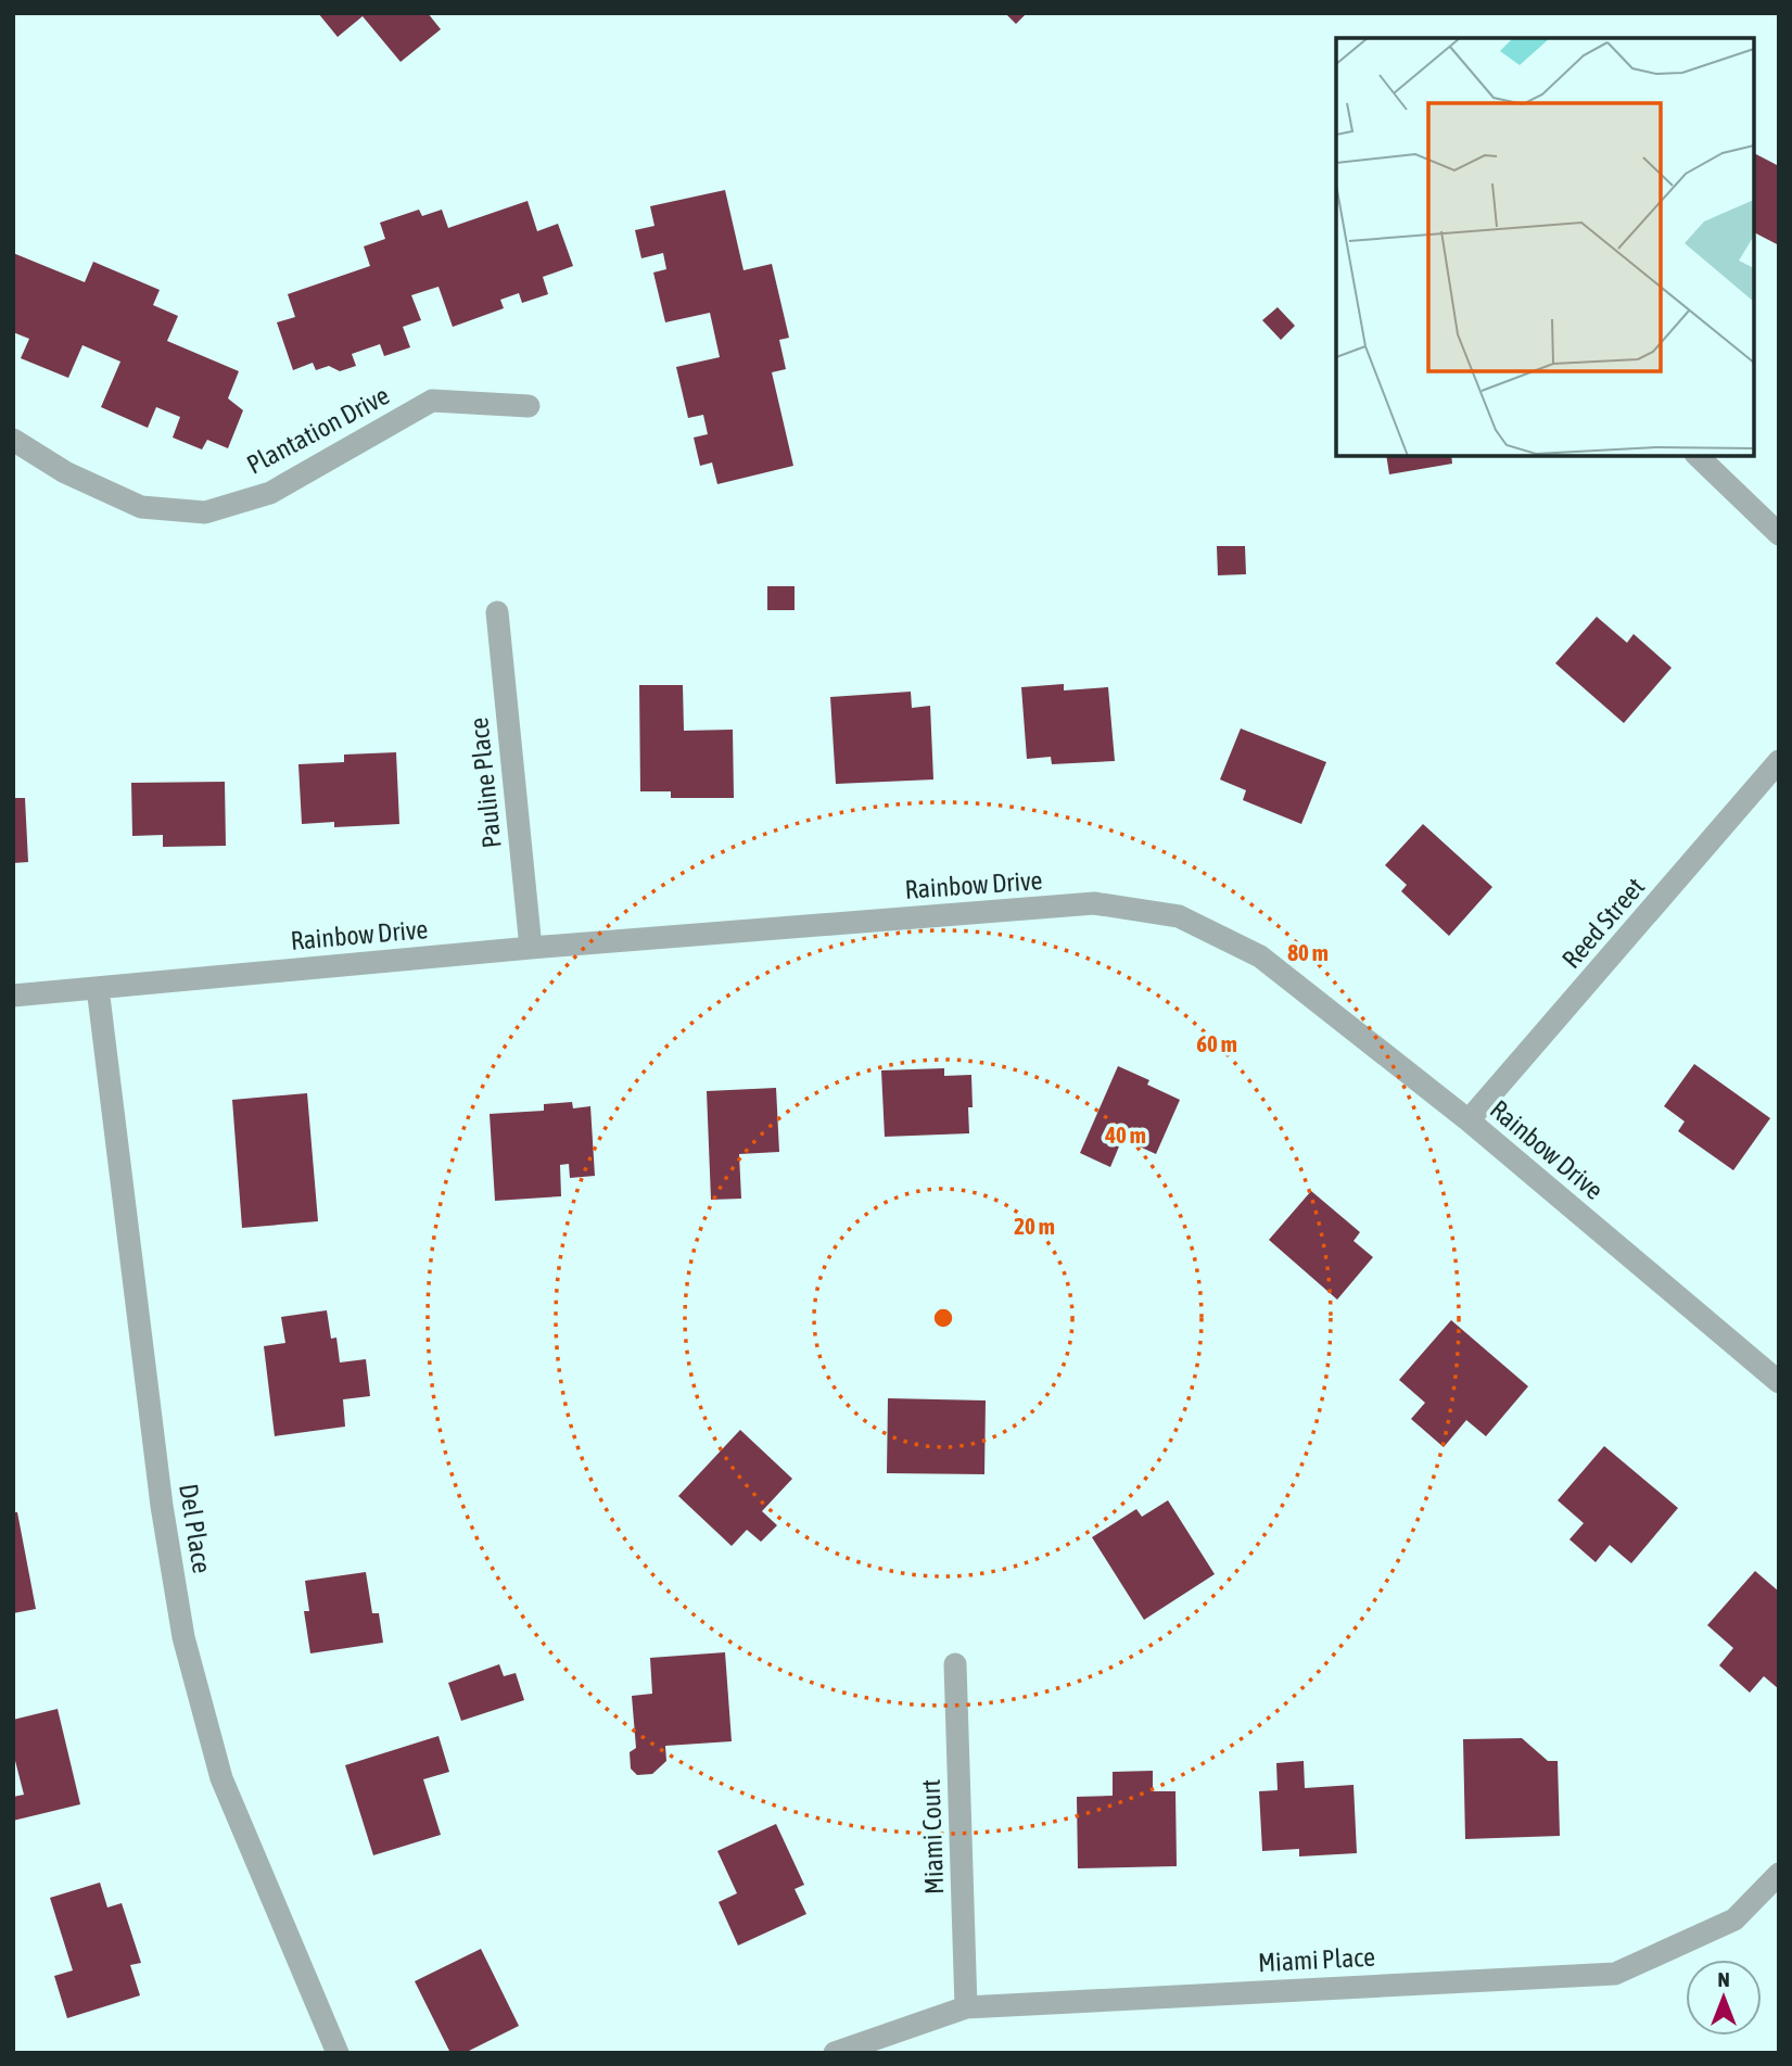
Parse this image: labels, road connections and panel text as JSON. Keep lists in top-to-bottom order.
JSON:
{
  "streets": {
    "street": [
      "Plantation Drive",
      "Pauline Place",
      "Rainbow Drive",
      "Reed Street",
      "Del Place",
      "Miami Court",
      "Miami Place"
    ]
  },
  "crossings": [
    ["Pauline Place", "Rainbow Drive"],
    ["Rainbow Drive", "Reed Street"],
    ["Rainbow Drive", "Del Place"],
    ["Miami Court", "Miami Place"]
  ],
  "north": "top",
  "rings": [
    "80 m",
    "60 m",
    "40 m",
    "20 m"
  ]
}
